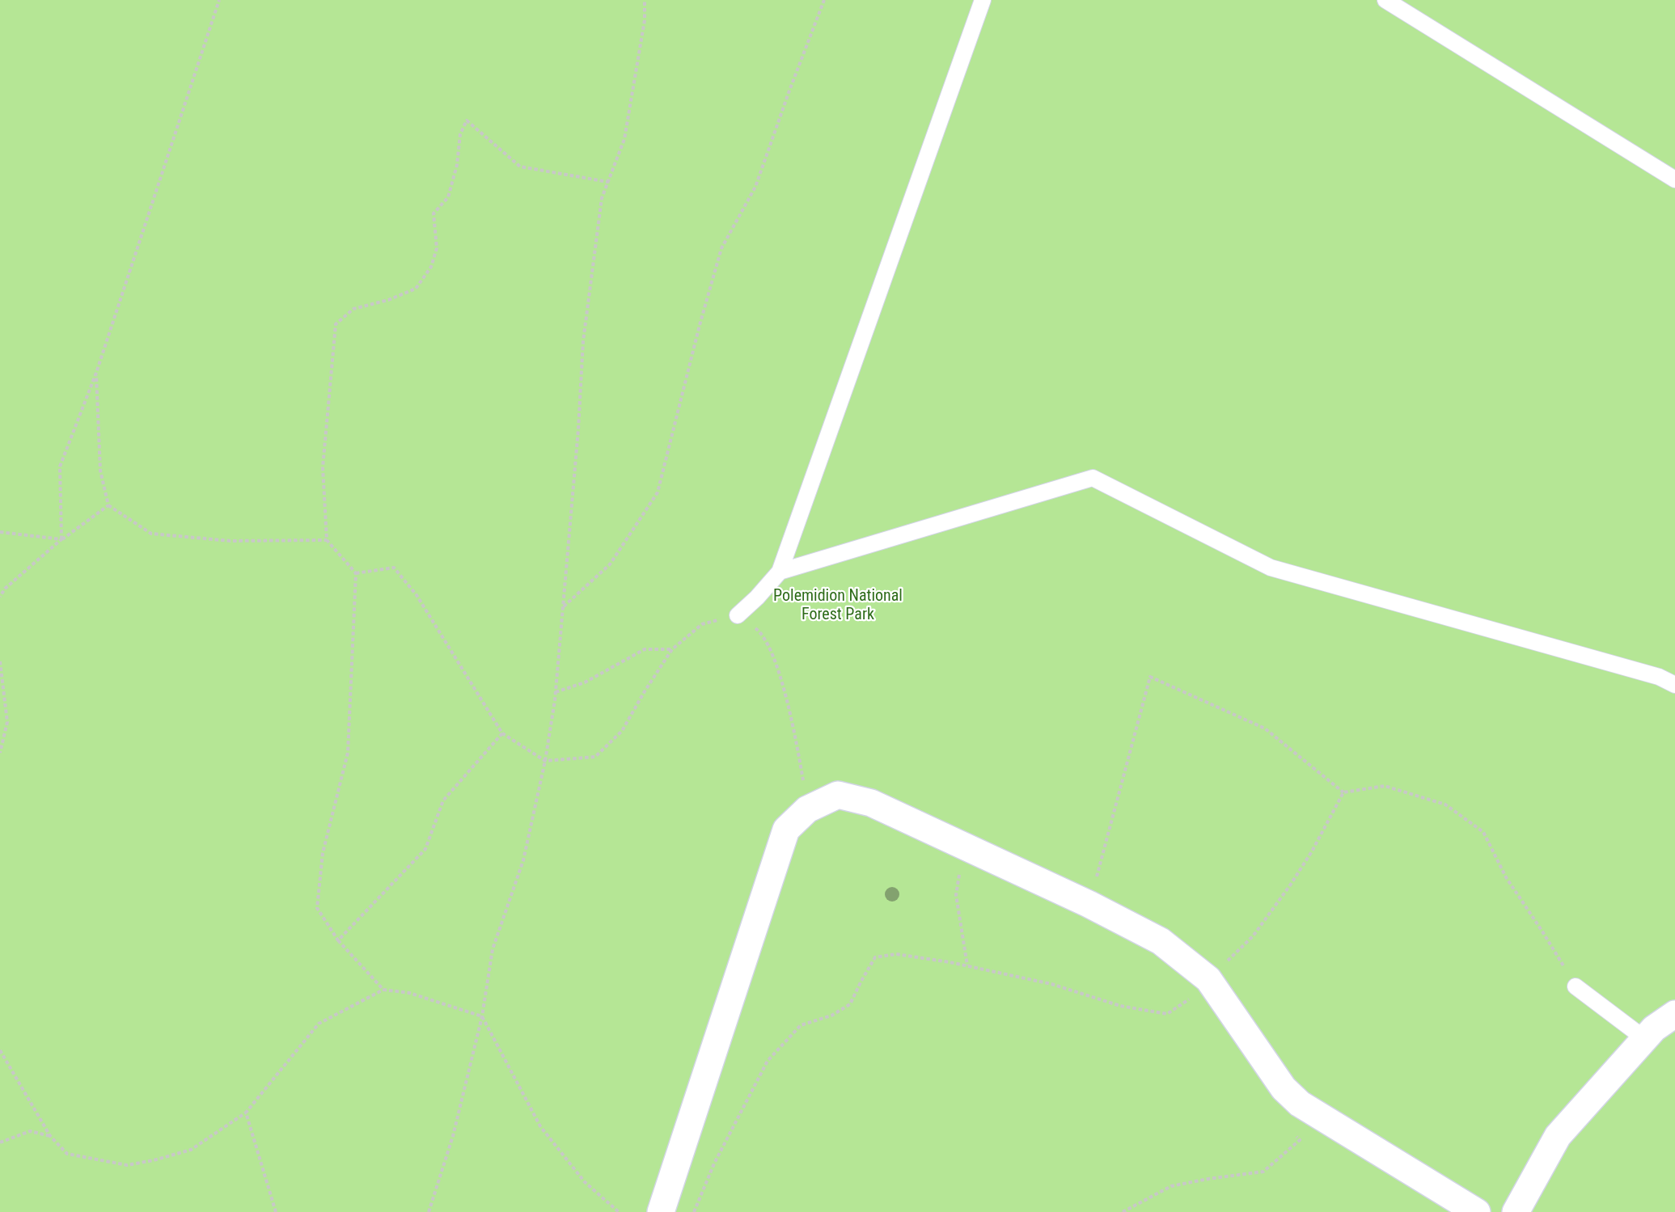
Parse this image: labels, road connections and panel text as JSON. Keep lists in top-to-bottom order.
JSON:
{
  "parks": ["Polemidion National Forest Park"]
}
